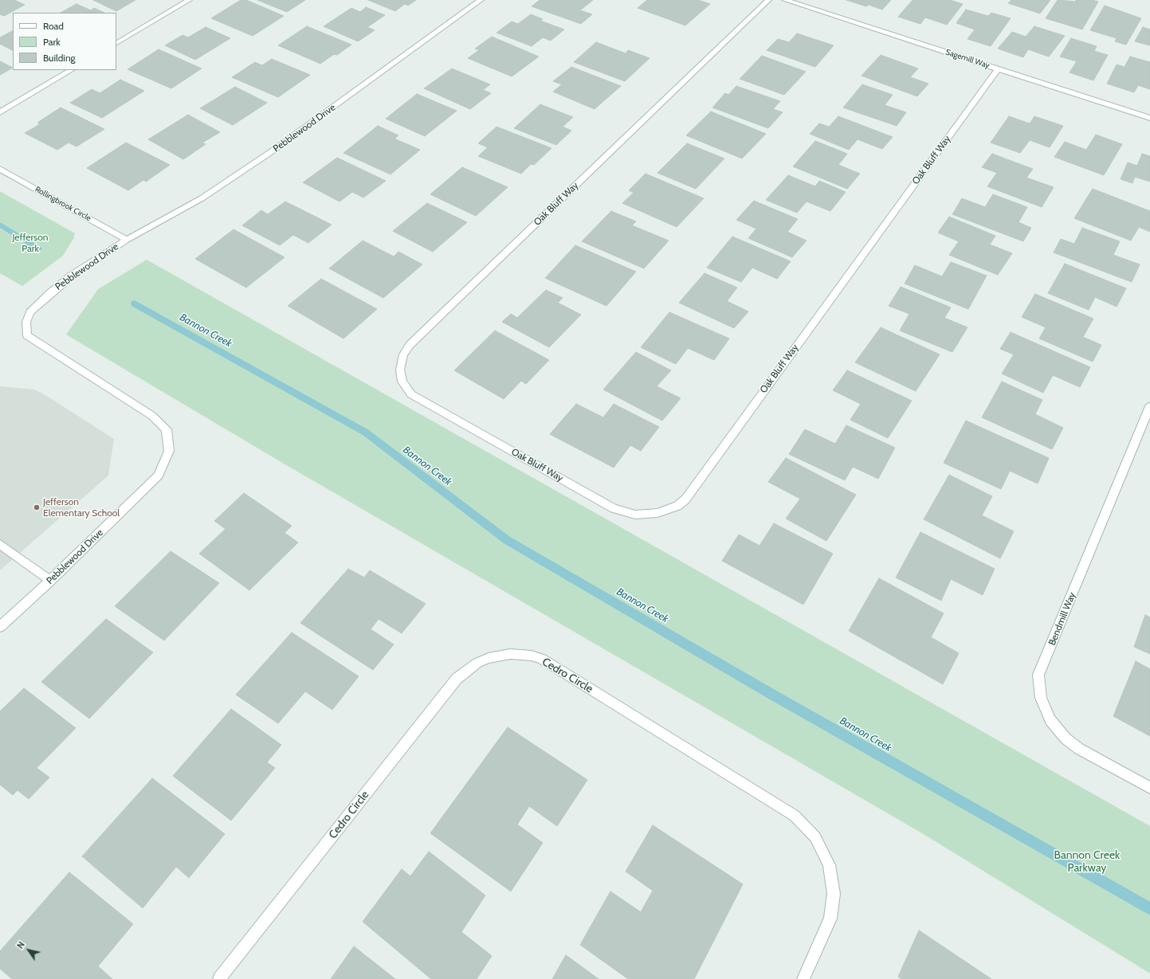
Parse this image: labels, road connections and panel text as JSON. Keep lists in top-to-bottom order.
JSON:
{
  "streets": {
    "street": [
      "Sagemill Way",
      "Pebblewood Drive",
      "Oak Bluff Way",
      "Rollingbrook Circle",
      "Bendmill Way",
      "Cedro Circle"
    ]
  },
  "crossings": [
    ["Sagemill Way", "Oak Bluff Way"],
    ["Pebblewood Drive", "Rollingbrook Circle"]
  ],
  "water": ["Bannon Creek"],
  "parks": ["Jefferson Park", "Bannon Creek Parkway"],
  "places": ["Jefferson Elementary School"],
  "legend": ["Road", "Park", "Building"],
  "north": "top left"
}
